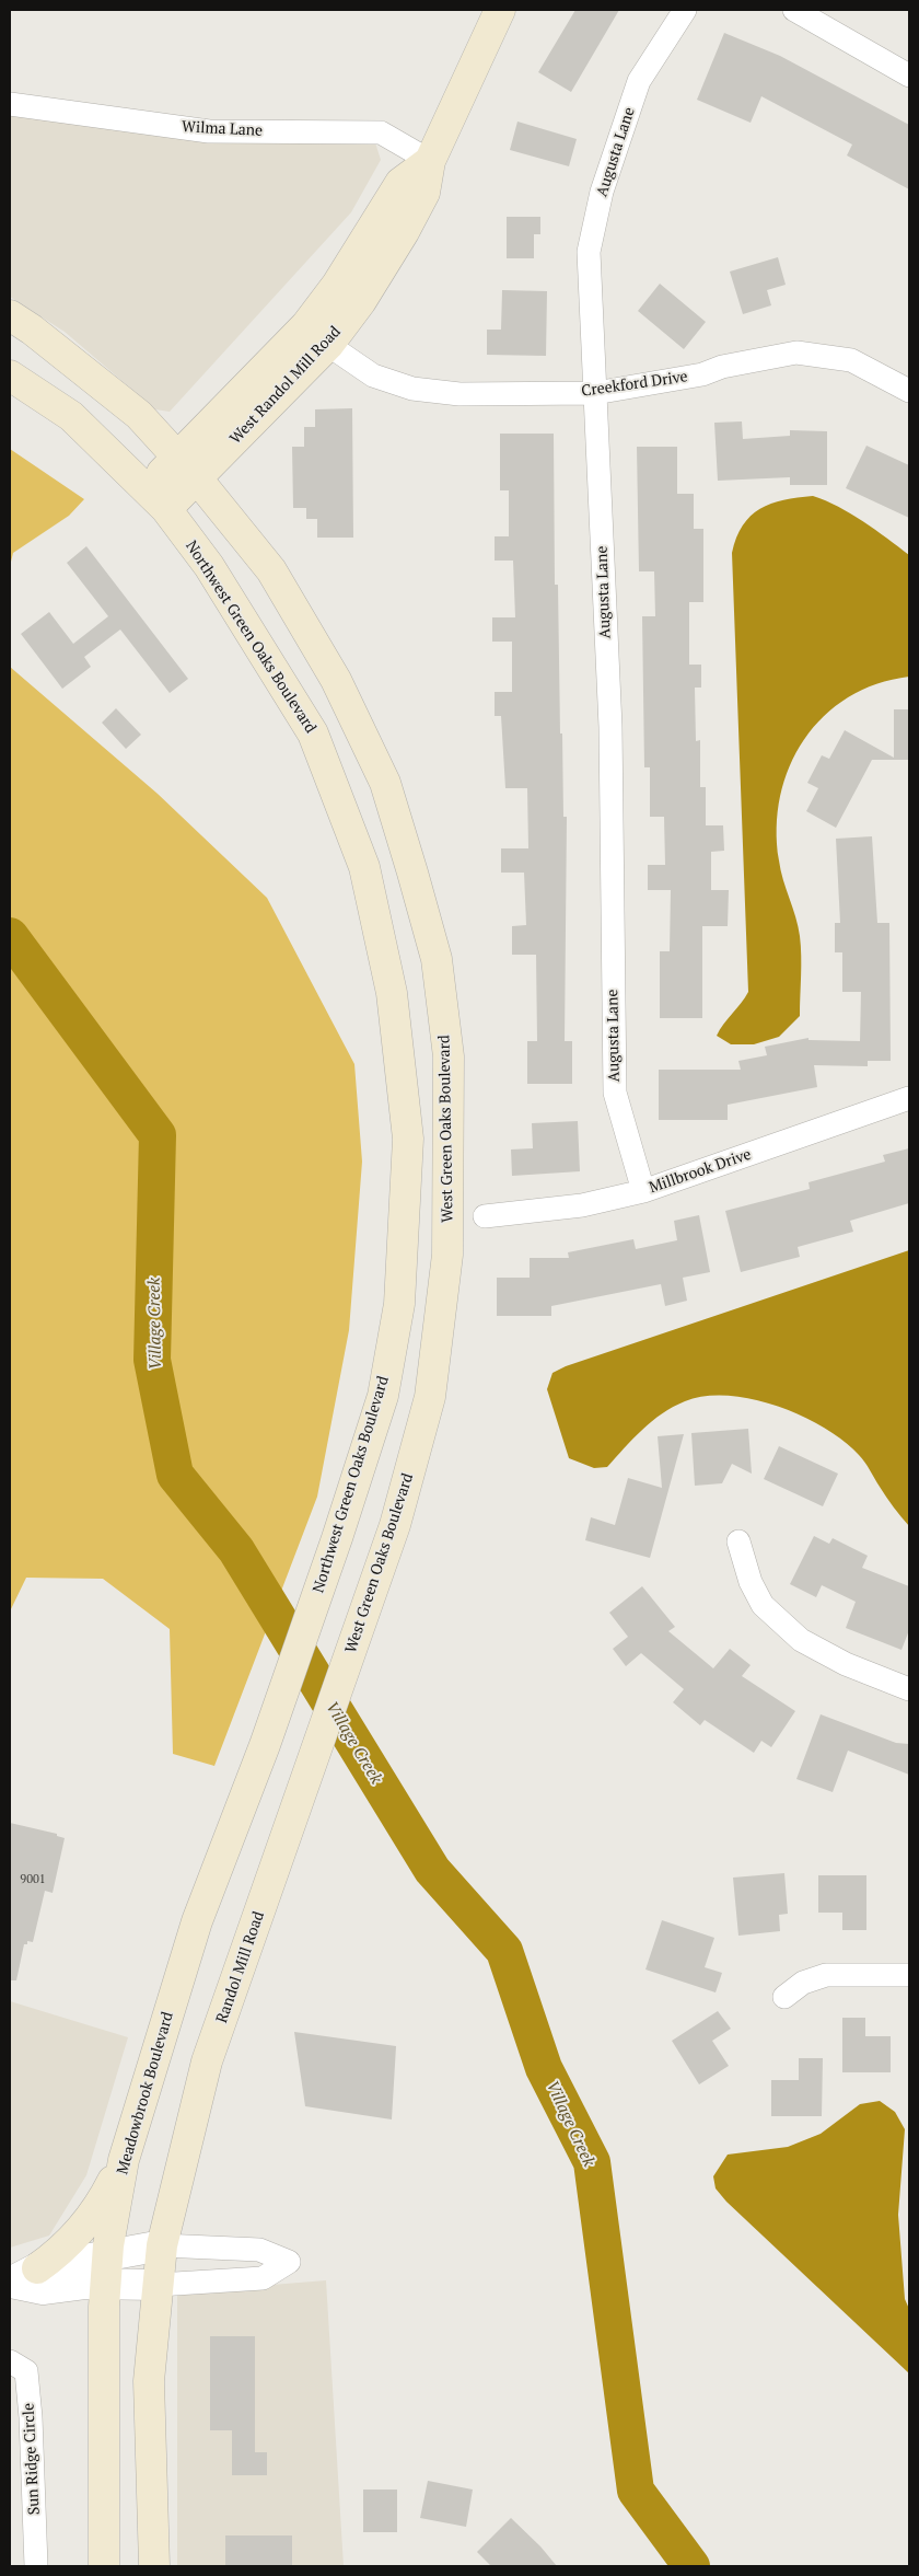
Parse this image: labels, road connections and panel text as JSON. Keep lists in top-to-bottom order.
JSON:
{
  "streets": {
    "main road": [
      "West Randol Mill Road",
      "Northwest Green Oaks Boulevard",
      "West Green Oaks Boulevard",
      "Randol Mill Road",
      "Meadowbrook Boulevard"
    ],
    "street": [
      "Wilma Lane",
      "Augusta Lane",
      "Creekford Drive",
      "Millbrook Drive",
      "Sun Ridge Circle"
    ]
  },
  "crossings": [
    ["Wilma Lane", "West Randol Mill Road"],
    ["Augusta Lane", "Creekford Drive"],
    ["Augusta Lane", "Millbrook Drive"],
    ["Creekford Drive", "West Randol Mill Road"],
    ["West Randol Mill Road", "Northwest Green Oaks Boulevard"],
    ["West Randol Mill Road", "West Green Oaks Boulevard"],
    ["Northwest Green Oaks Boulevard", "Meadowbrook Boulevard"],
    ["West Green Oaks Boulevard", "Randol Mill Road"]
  ],
  "water": ["Village Creek"],
  "house_numbers": ["9001"]
}
